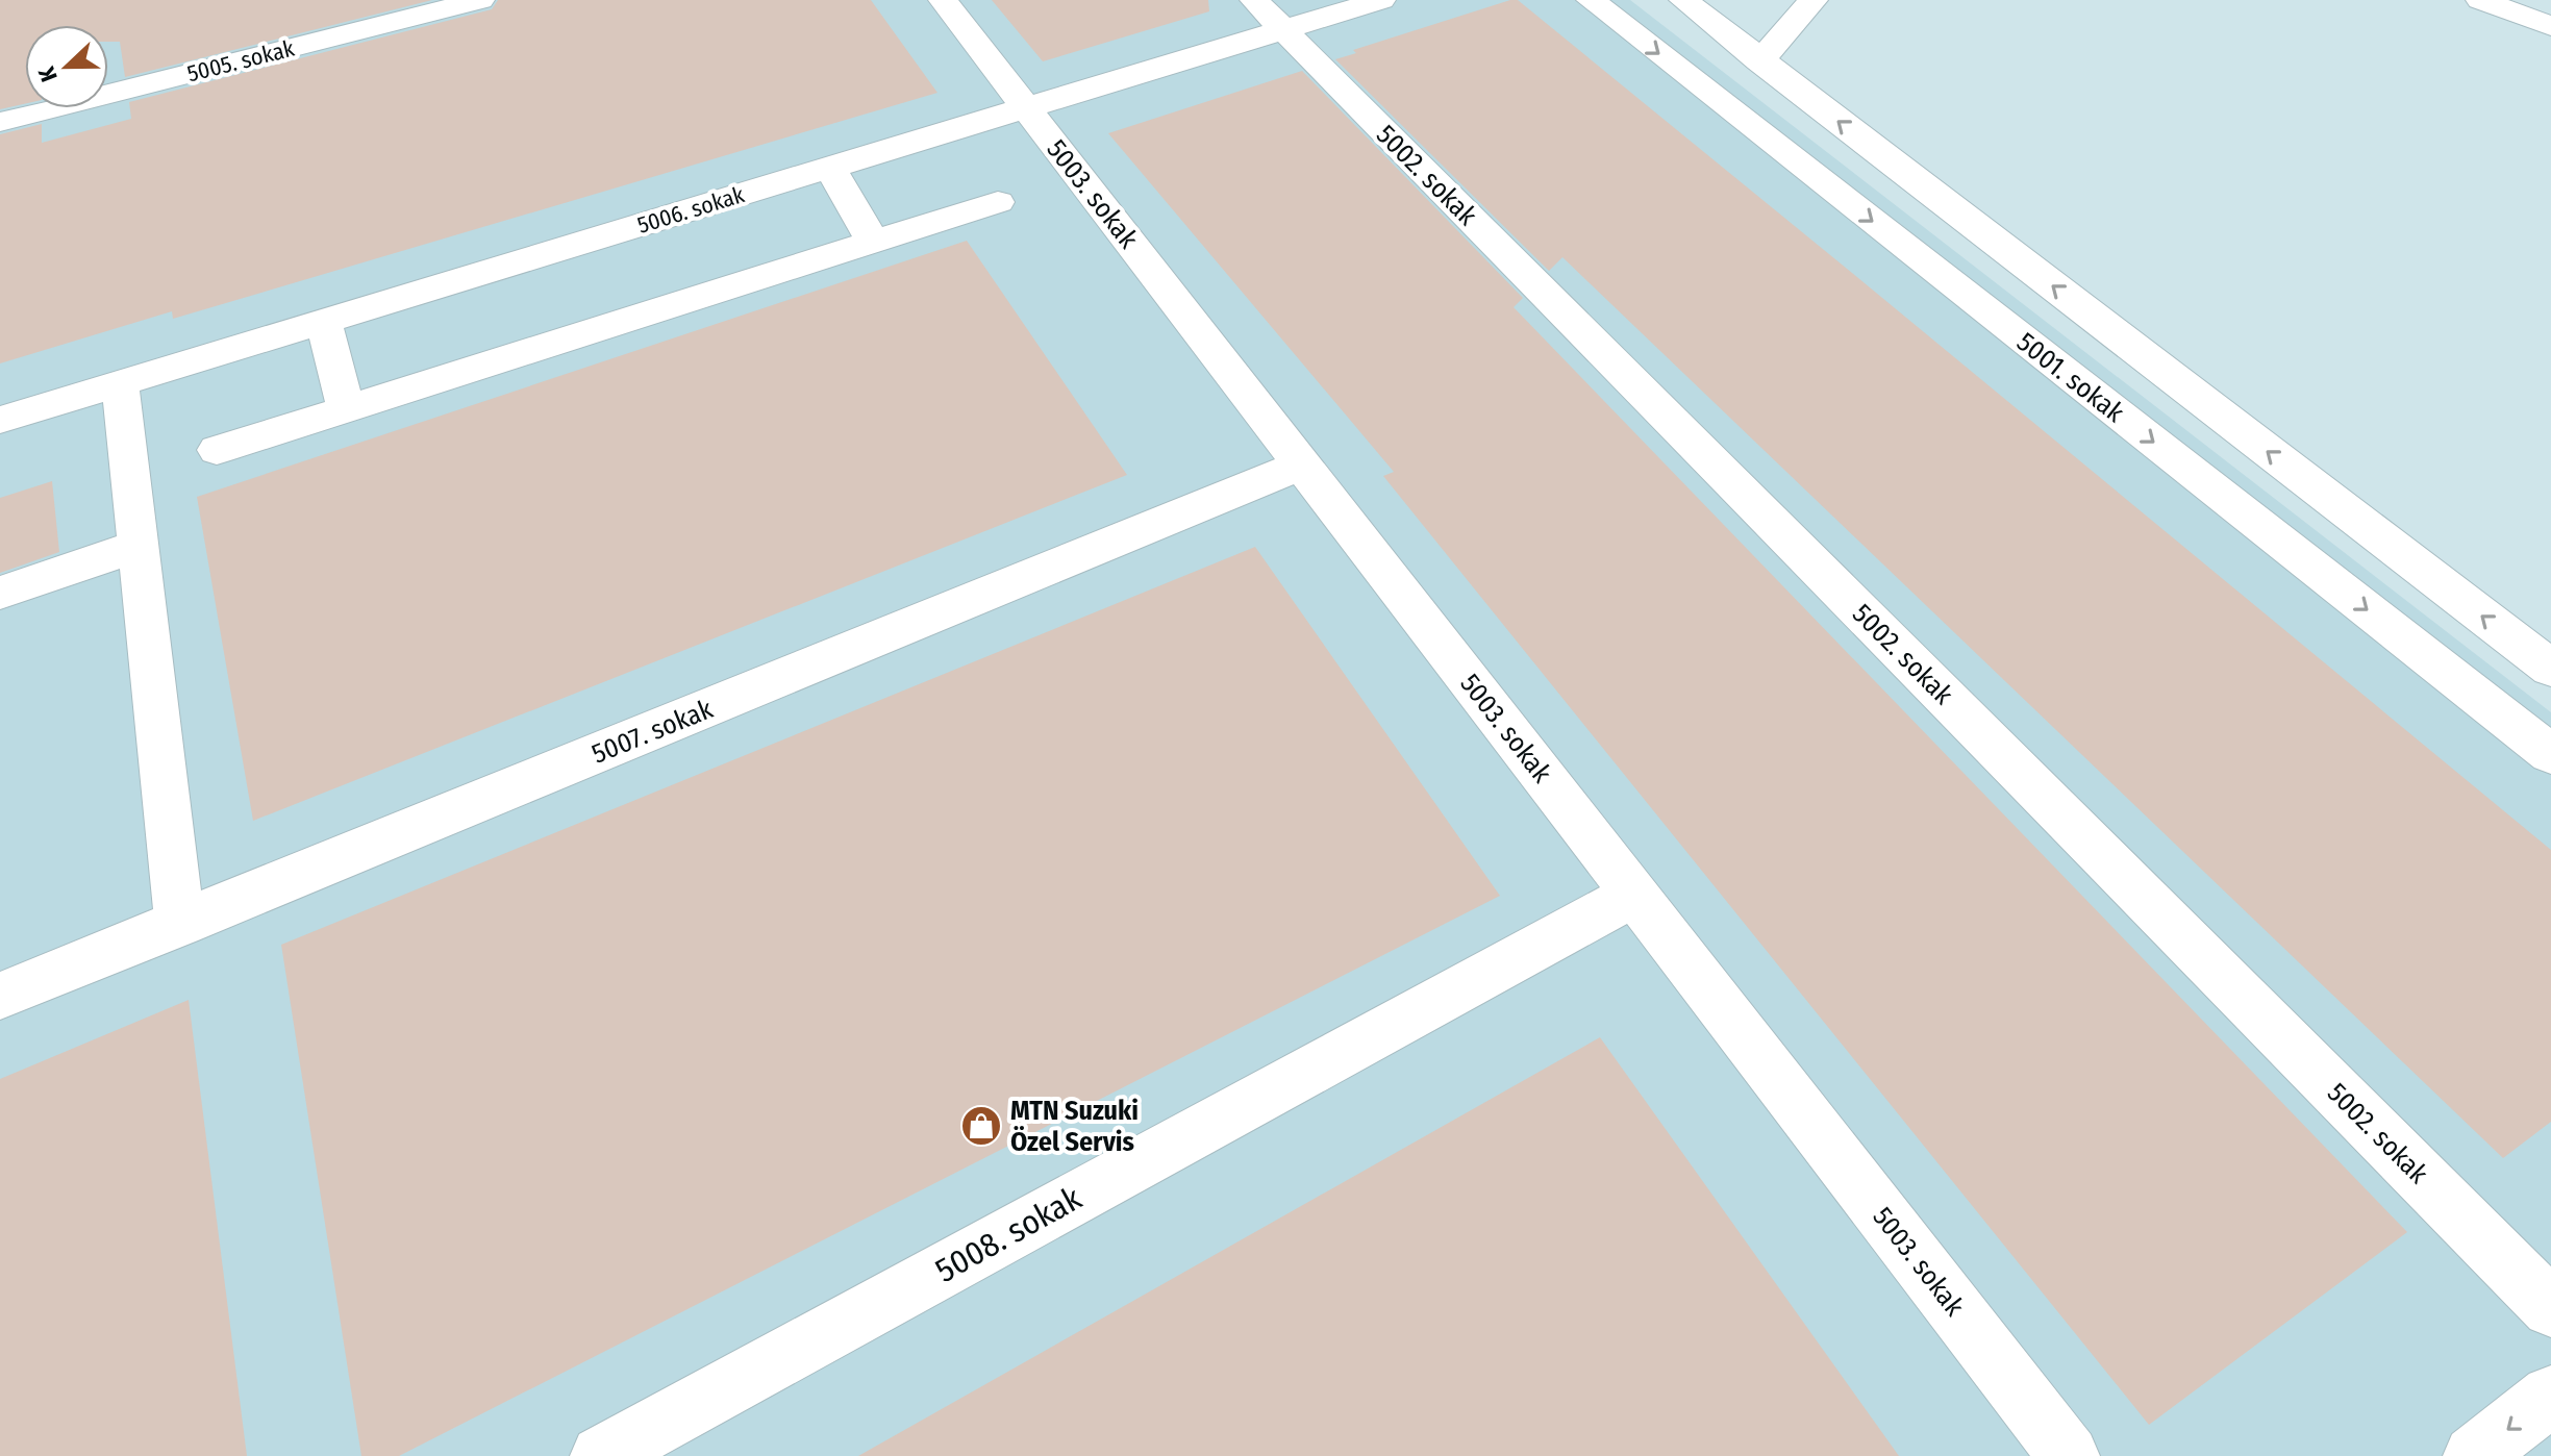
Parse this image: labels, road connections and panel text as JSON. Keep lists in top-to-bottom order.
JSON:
{
  "streets": {
    "street": [
      "5005. sokak",
      "5002. sokak",
      "5003. sokak",
      "5006. sokak",
      "5001. sokak",
      "5007. sokak",
      "5008. sokak"
    ]
  },
  "crossings": [
    ["5002. sokak", "5006. sokak"],
    ["5003. sokak", "5006. sokak"],
    ["5003. sokak", "5007. sokak"],
    ["5003. sokak", "5008. sokak"]
  ],
  "places": {
    "shop": ["MTN Suzuki Özel Servis"]
  },
  "north": "left"
}
